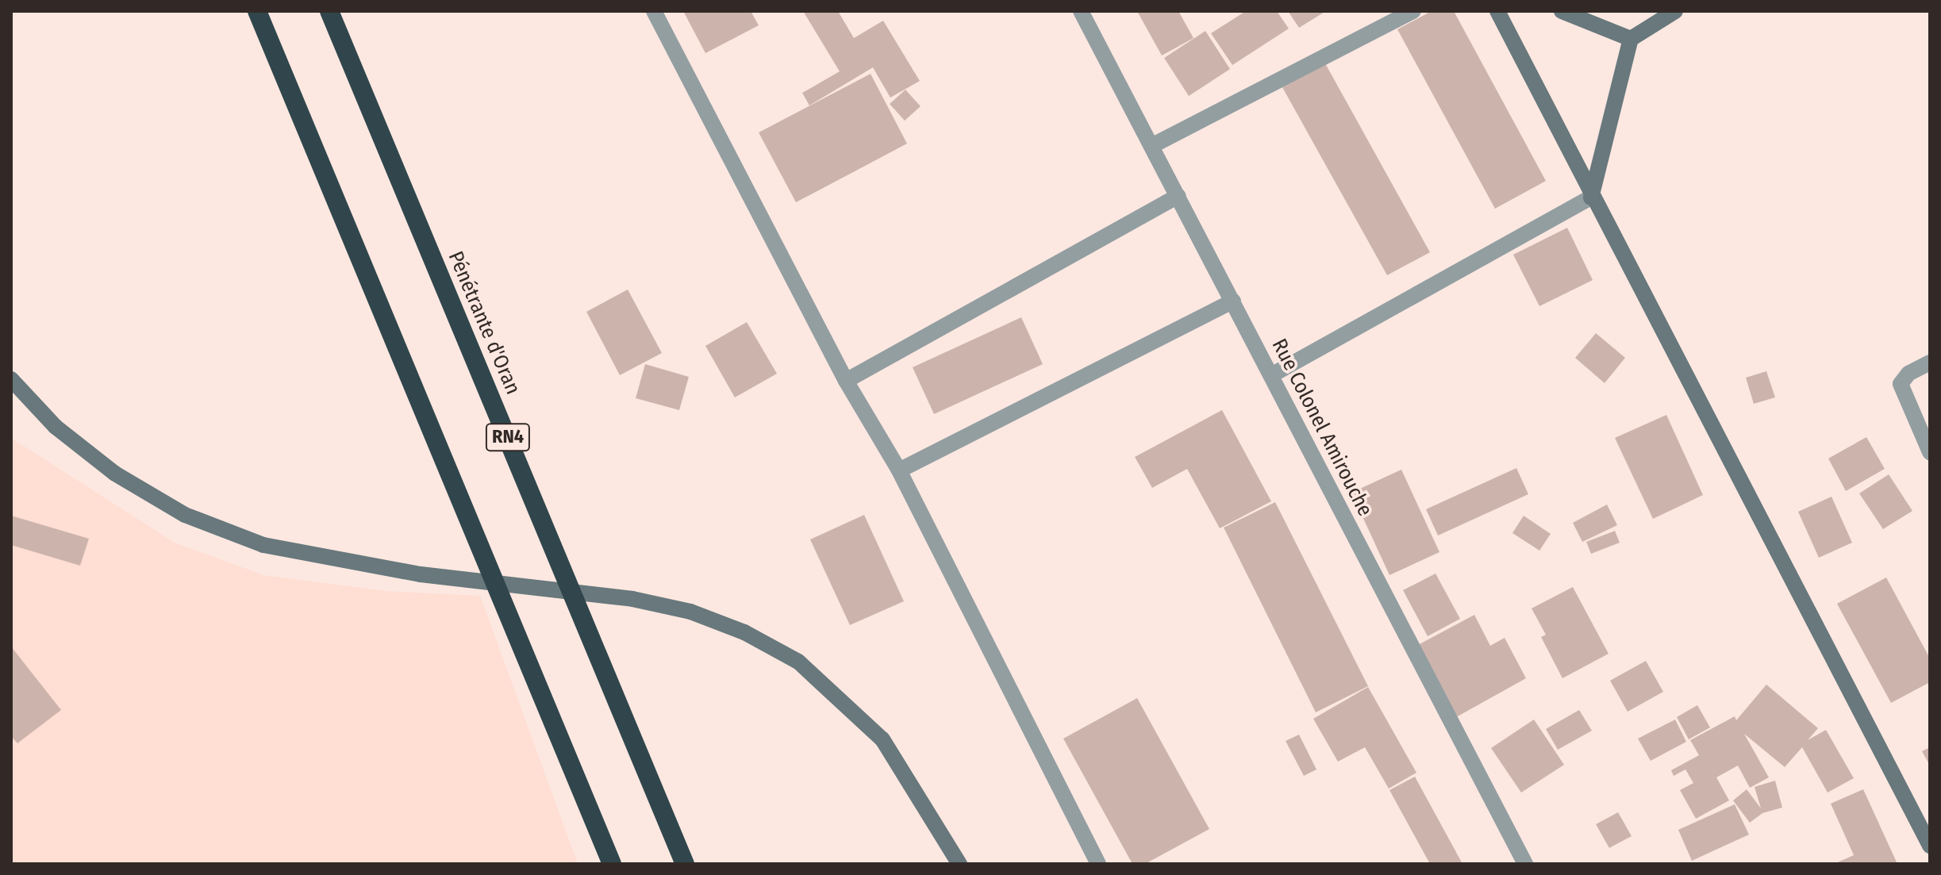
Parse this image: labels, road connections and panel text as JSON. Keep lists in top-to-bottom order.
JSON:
{
  "streets": {
    "highway": ["Pénétrante d'Oran", "RN4"],
    "street": ["Rue Colonel Amirouche"]
  }
}
